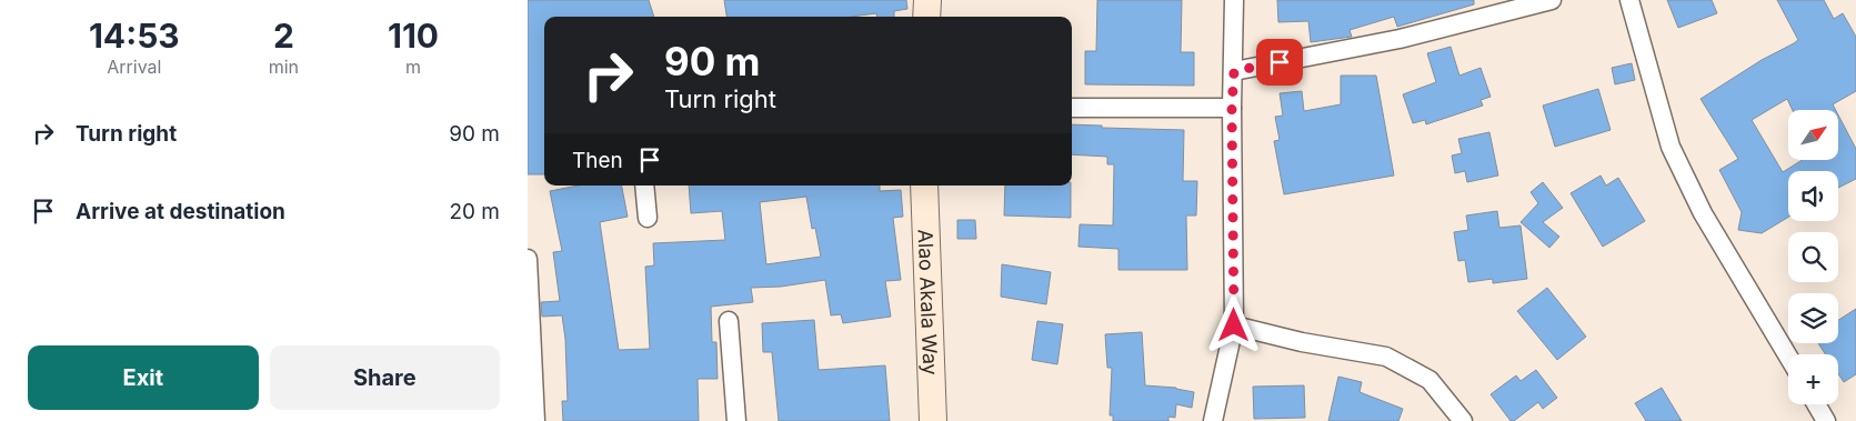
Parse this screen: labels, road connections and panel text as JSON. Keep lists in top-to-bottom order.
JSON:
{
  "streets": {
    "street": ["Alao Akala Way"]
  },
  "north": "top right",
  "page": {
    "eta": [
      "14:53",
      "Arrival",
      "2",
      "min",
      "110",
      "m"
    ],
    "turn": ["90 m", "Turn right"],
    "list": [
      {
        "name": "Turn right",
        "value": "90 m"
      },
      {
        "name": "Arrive at destination",
        "value": "20 m"
      }
    ],
    "map_buttons": "+",
    "then": "Then",
    "buttons": ["Exit", "Share"]
  }
}
